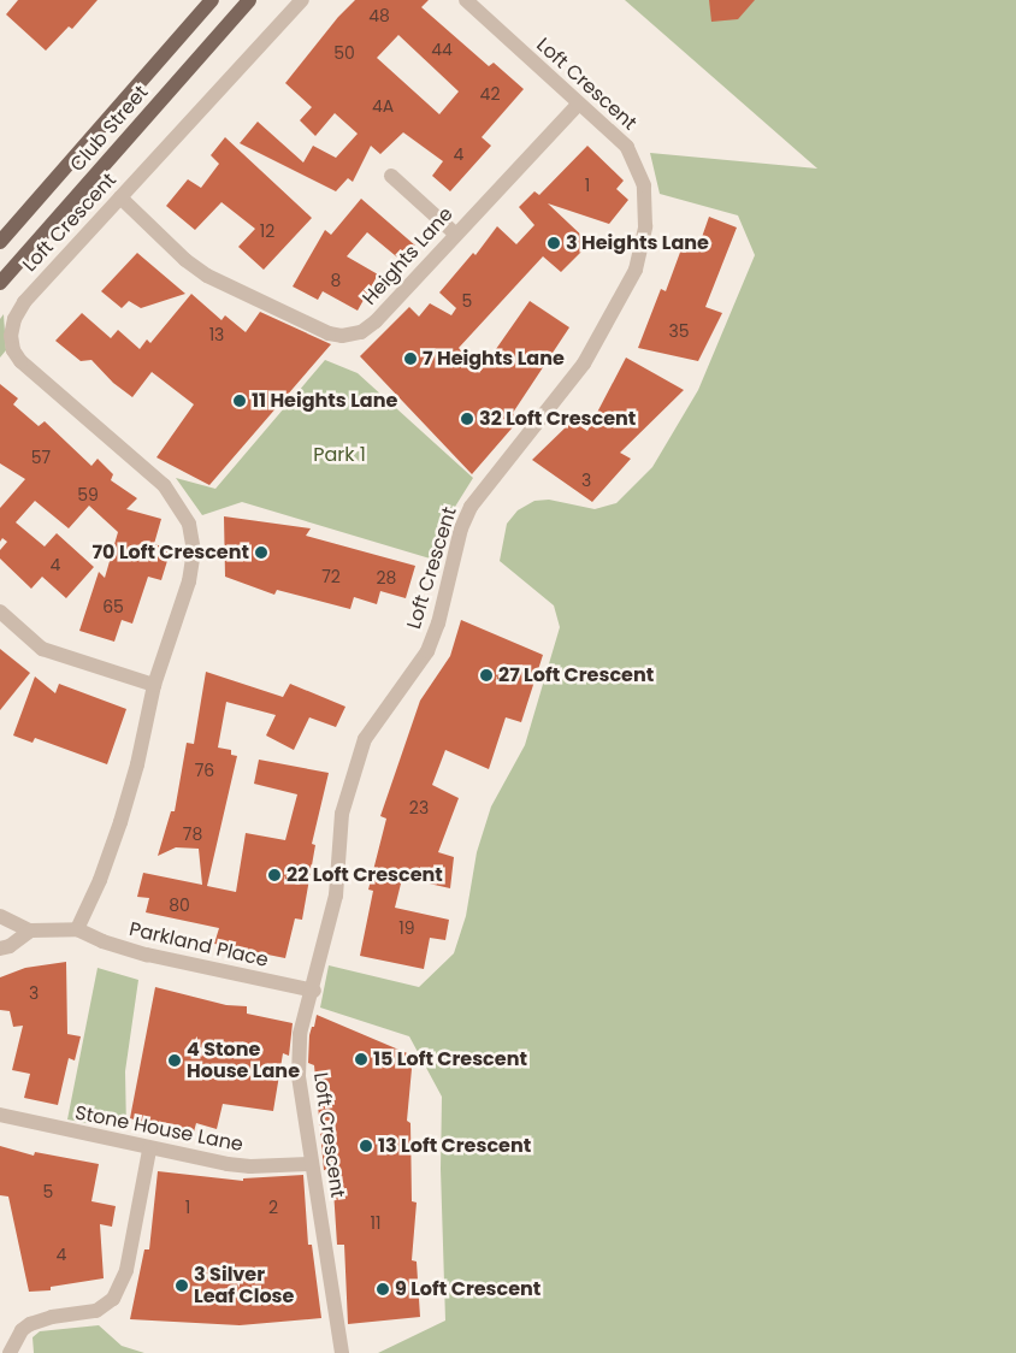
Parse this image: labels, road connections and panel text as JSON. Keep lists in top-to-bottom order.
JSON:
{
  "streets": {
    "main road": ["Club Street"],
    "street": [
      "Loft Crescent",
      "Heights Lane",
      "Parkland Place",
      "Stone House Lane"
    ]
  },
  "crossings": [
    ["Loft Crescent", "Heights Lane"],
    ["Loft Crescent", "Parkland Place"],
    ["Loft Crescent", "Stone House Lane"]
  ],
  "parks": ["Park 1"],
  "places": [
    "3 Heights Lane",
    "7 Heights Lane",
    "11 Heights Lane",
    "32 Loft Crescent",
    "70 Loft Crescent",
    "27 Loft Crescent",
    "22 Loft Crescent",
    "15 Loft Crescent",
    "4 Stone House Lane",
    "13 Loft Crescent",
    "3 Silver Leaf Close",
    "9 Loft Crescent"
  ],
  "house_numbers": [
    "48",
    "44",
    "50",
    "42",
    "4A",
    "4",
    "1",
    "12",
    "8",
    "5",
    "35",
    "13",
    "57",
    "3",
    "59",
    "4",
    "72",
    "28",
    "65",
    "76",
    "23",
    "78",
    "80",
    "19",
    "3",
    "5",
    "1",
    "2",
    "11",
    "4"
  ]
}
